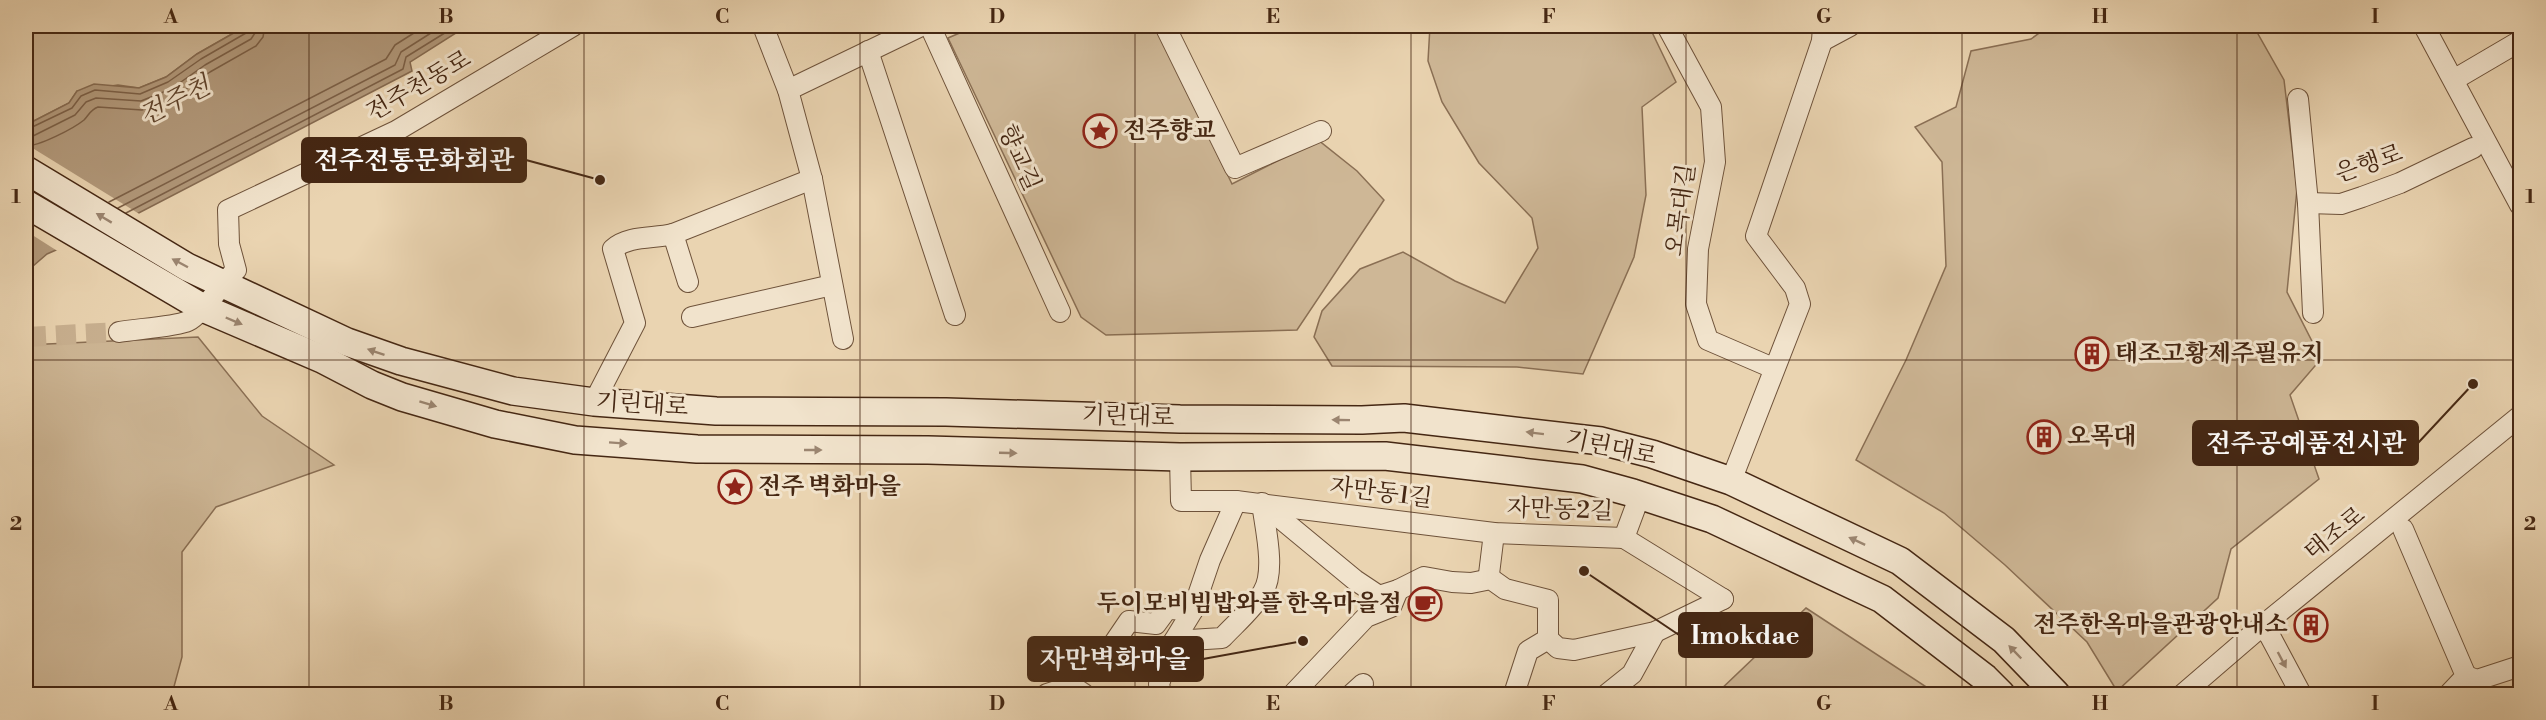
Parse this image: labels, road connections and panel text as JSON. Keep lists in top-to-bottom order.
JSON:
{
  "streets": {
    "street": [
      "전주천동로",
      "향교길",
      "은행로",
      "오목대길",
      "기린대로",
      "자만동1길",
      "자만동2길",
      "태조로"
    ]
  },
  "crossings": [
    ["전주천동로", "기린대로"],
    ["기린대로", "자만동1길"],
    ["기린대로", "자만동2길"],
    ["자만동1길", "자만동2길"]
  ],
  "water": ["전주천"],
  "places": {
    "place": ["전주향교", "전주 벽화마을"],
    "other": [
      "전주전통문화회관",
      "전주공예품전시관",
      "Imokdae",
      "자만벽화마을"
    ],
    "building": ["태조고황제주필유지", "오목대", "전주한옥마을관광안내소"],
    "cafe": ["두이모비빔밥와플 한옥마을점"]
  },
  "grid": {
    "columns": [
      "A",
      "B",
      "C",
      "D",
      "E",
      "F",
      "G",
      "H",
      "I"
    ],
    "rows": ["1", "2"]
  }
}
